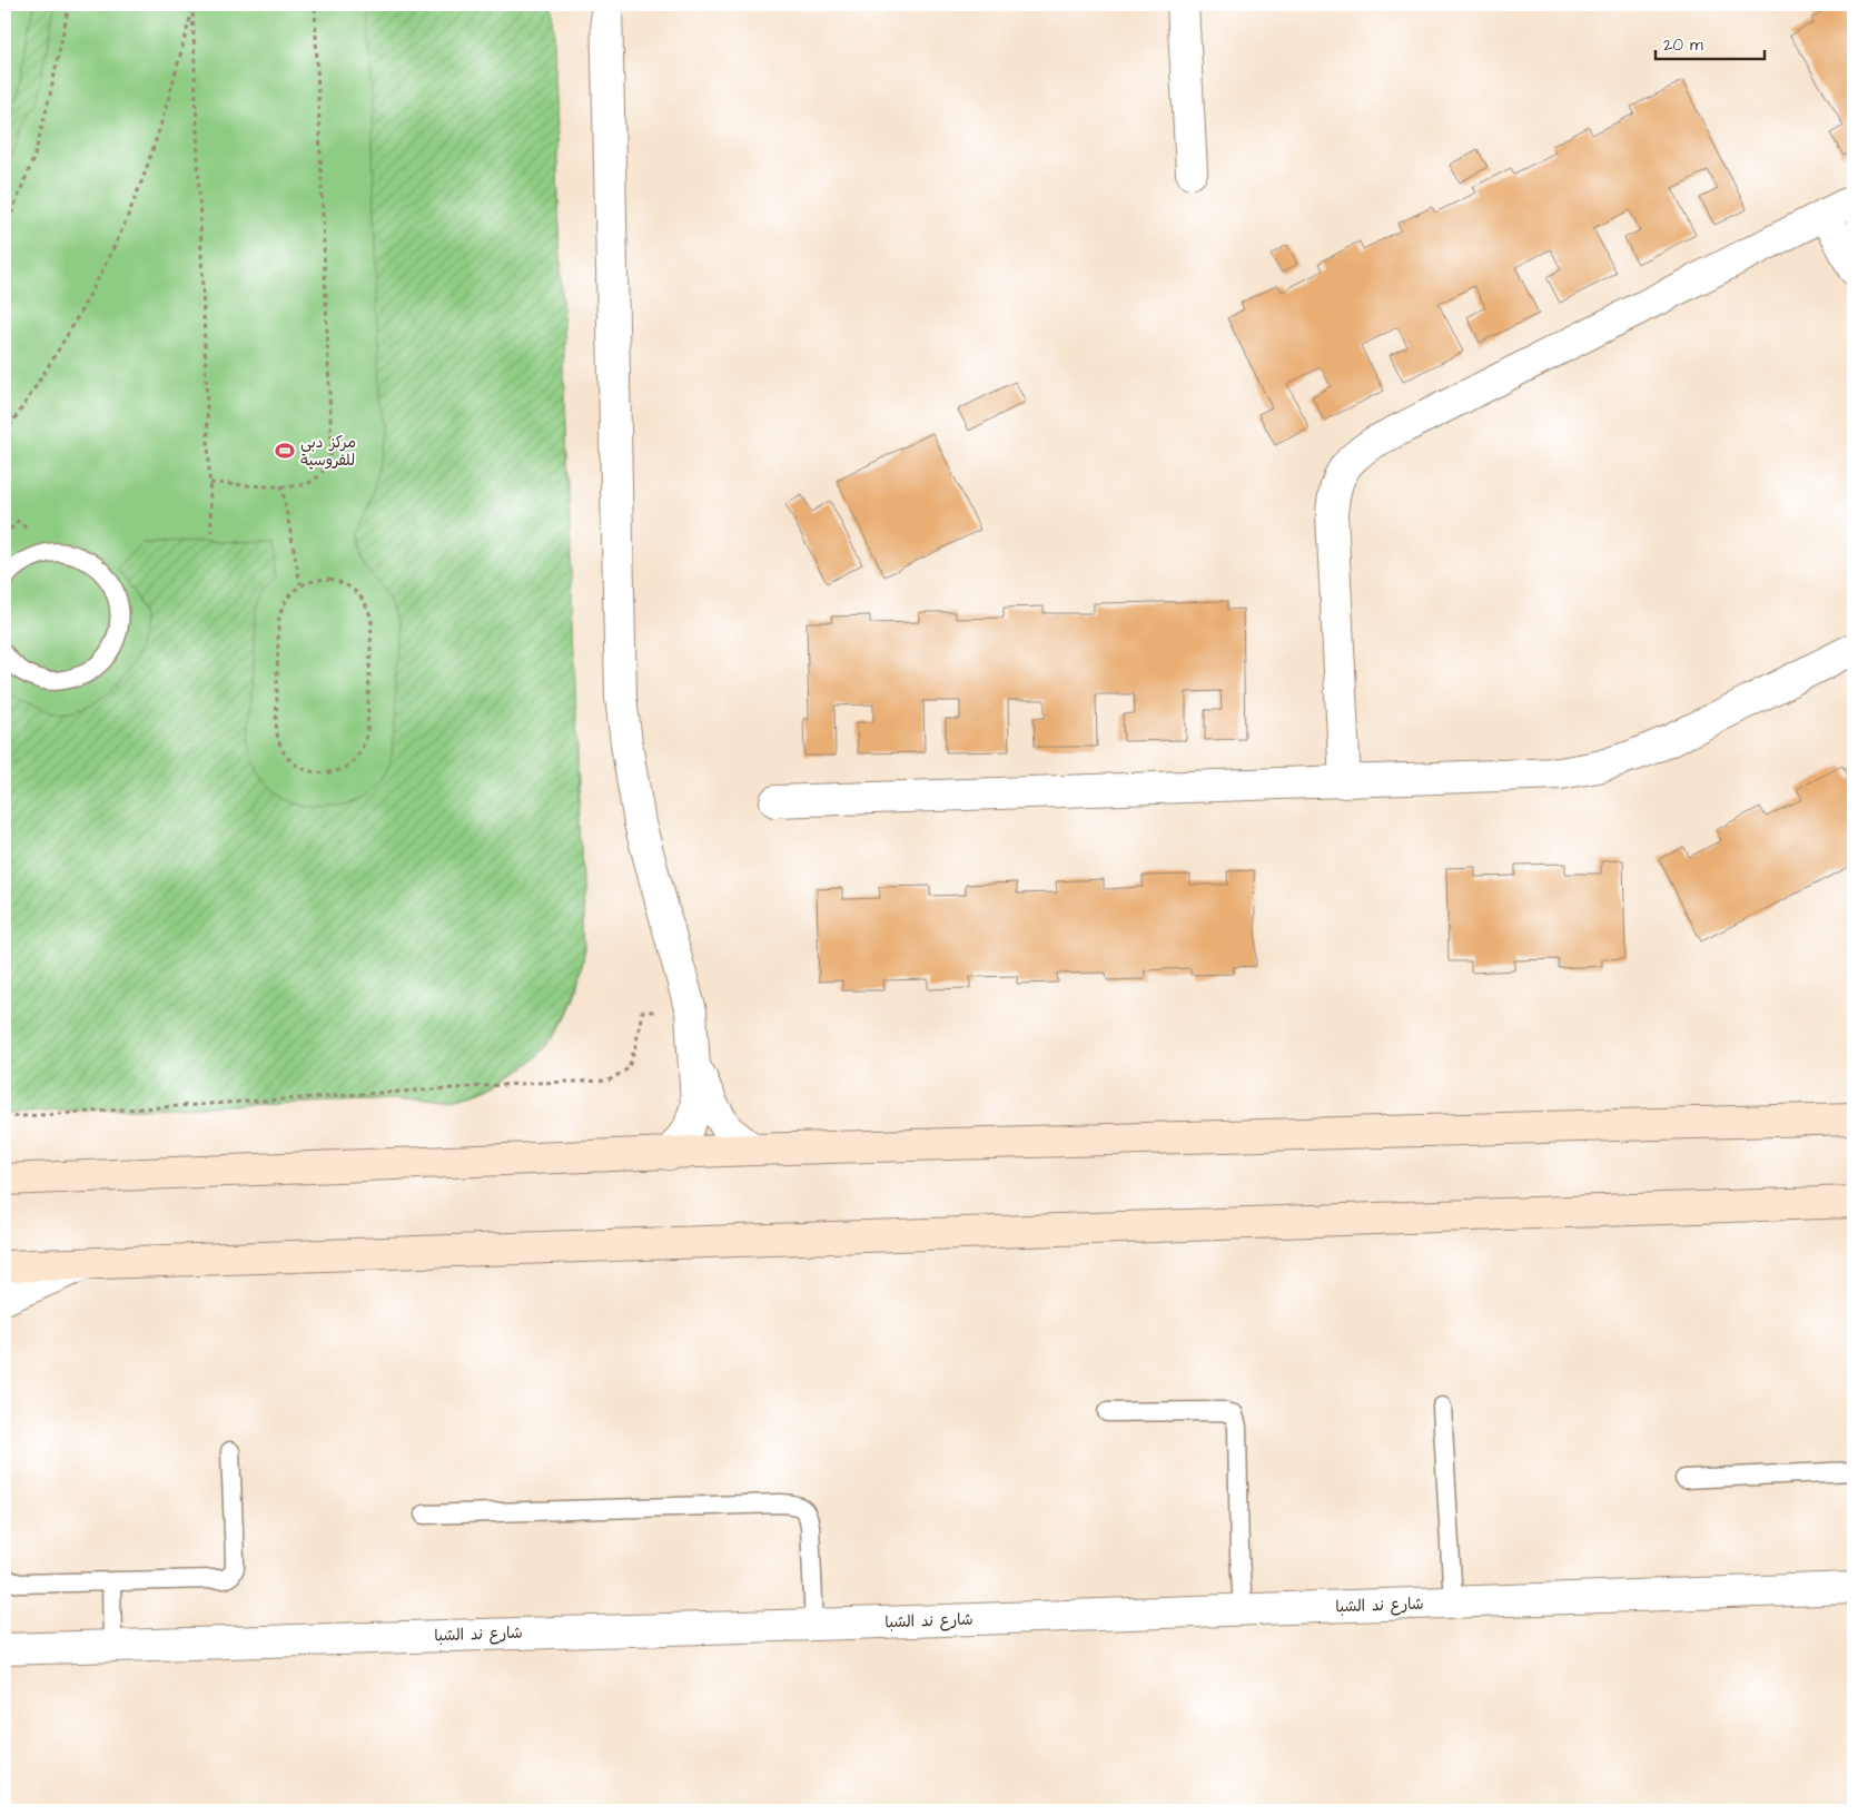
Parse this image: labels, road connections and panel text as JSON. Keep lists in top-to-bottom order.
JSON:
{
  "streets": {
    "street": ["شارع ند الشبا"]
  },
  "places": {
    "sports": ["مركز دبي للفروسية"]
  },
  "scale_bar": "20 m"
}
